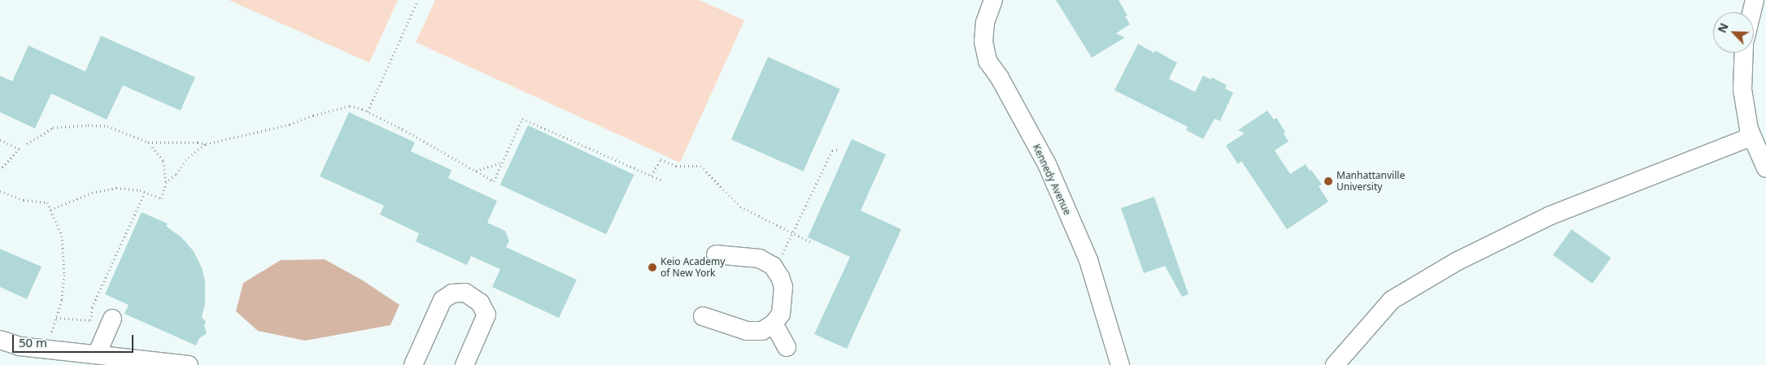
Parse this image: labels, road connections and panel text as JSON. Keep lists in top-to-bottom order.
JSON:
{
  "streets": {
    "street": ["Kennedy Avenue"]
  },
  "places": ["Manhattanville University", "Keio Academy of New York"],
  "scale_bar": "50 m",
  "north": "top left"
}
